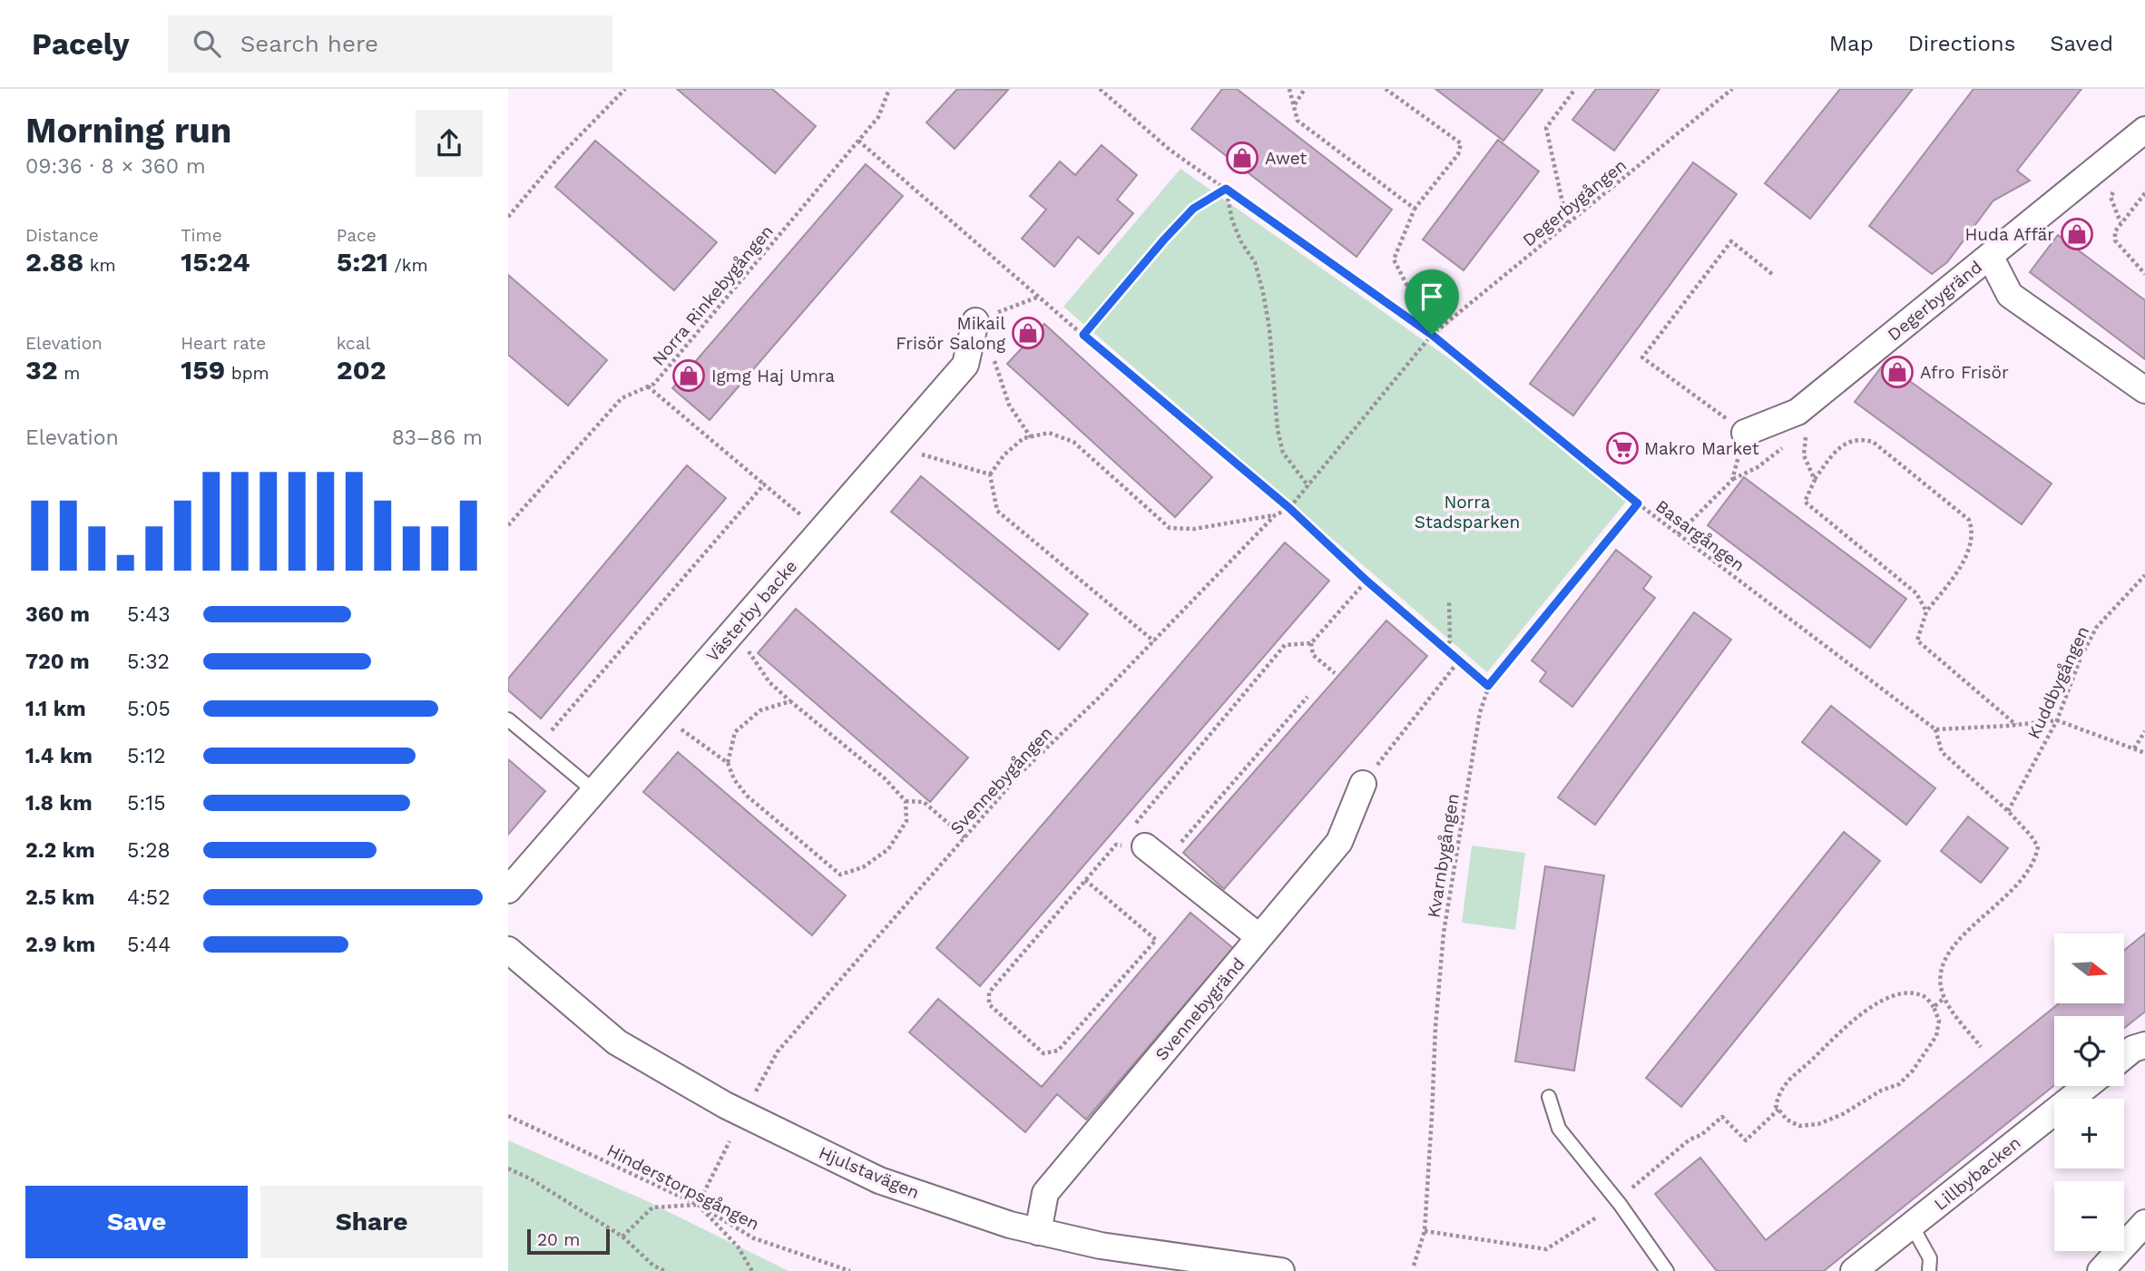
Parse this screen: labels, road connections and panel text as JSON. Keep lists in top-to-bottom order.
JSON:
{
  "streets": {
    "street": [
      "Degerbygränd",
      "Västerby backe",
      "Svennebygränd",
      "Hjulstavägen",
      "Lillbybacken"
    ],
    "path": [
      "Degerbygången",
      "Norra Rinkebygången",
      "Basargången",
      "Kuddbygången",
      "Svennebygången",
      "Kvarnbygången",
      "Hinderstorpsgången"
    ]
  },
  "crossings": [
    ["Degerbygången", "Basargången"],
    ["Degerbygången", "Svennebygången"],
    ["Basargången", "Kvarnbygången"],
    ["Svennebygränd", "Hjulstavägen"]
  ],
  "parks": ["Norra Stadsparken"],
  "places": {
    "shop": [
      "Awet",
      "Huda Affär",
      "Mikail Frisör Salong",
      "Afro Frisör",
      "Igmg Haj Umra"
    ],
    "supermarket": ["Makro Market"]
  },
  "scale_bar": "20 m",
  "north": "right",
  "page": {
    "header": "Pacely",
    "search": "Search here",
    "nav": ["Map", "Directions", "Saved"],
    "heading": ["Morning run", "09:36 · 8 × 360 m"],
    "stats": [
      ["Distance", "2.88 km"],
      ["Time", "15:24"],
      ["Pace", "5:21 /km"],
      ["Elevation", "32 m"],
      ["Heart rate", "159 bpm"],
      ["kcal", "202"]
    ],
    "chart": ["Elevation", "83–86 m"],
    "list": [
      {
        "name": "360 m",
        "note": "5:43"
      },
      {
        "name": "720 m",
        "note": "5:32"
      },
      {
        "name": "1.1 km",
        "note": "5:05"
      },
      {
        "name": "1.4 km",
        "note": "5:12"
      },
      {
        "name": "1.8 km",
        "note": "5:15"
      },
      {
        "name": "2.2 km",
        "note": "5:28"
      },
      {
        "name": "2.5 km",
        "note": "4:52"
      },
      {
        "name": "2.9 km",
        "note": "5:44"
      }
    ],
    "map_buttons": ["+", "−"],
    "buttons": ["Save", "Share"],
    "scale": "20 m"
  }
}
